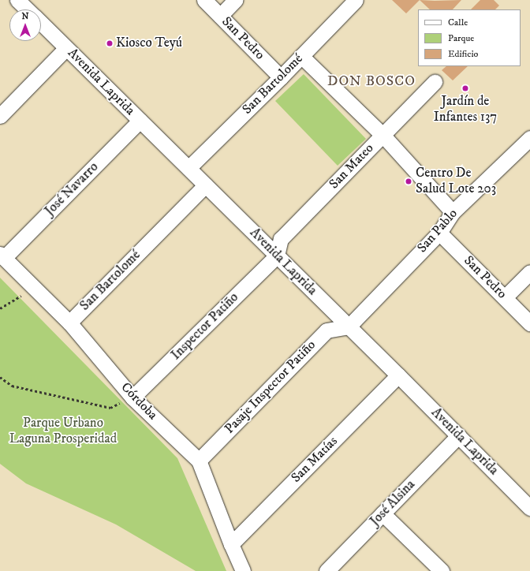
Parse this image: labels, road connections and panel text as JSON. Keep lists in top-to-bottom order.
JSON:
{
  "streets": {
    "street": [
      "San Pedro",
      "Avenida Laprida",
      "San Bartolomé",
      "San Mateo",
      "José Navarro",
      "San Pablo",
      "Inspector Patiño",
      "Pasaje Inspector Patiño",
      "Córdoba",
      "San Matías",
      "José Alsina"
    ]
  },
  "crossings": [
    ["San Pedro", "San Bartolomé"],
    ["San Pedro", "San Pablo"],
    ["Avenida Laprida", "San Bartolomé"],
    ["Avenida Laprida", "San Mateo"],
    ["Avenida Laprida", "José Navarro"],
    ["Avenida Laprida", "San Pablo"],
    ["Avenida Laprida", "Inspector Patiño"],
    ["Avenida Laprida", "Pasaje Inspector Patiño"],
    ["Avenida Laprida", "San Matías"],
    ["Avenida Laprida", "José Alsina"],
    ["San Bartolomé", "Córdoba"],
    ["San Mateo", "Inspector Patiño"],
    ["José Navarro", "Córdoba"],
    ["San Pablo", "Pasaje Inspector Patiño"],
    ["Inspector Patiño", "Córdoba"],
    ["Pasaje Inspector Patiño", "Córdoba"],
    ["Córdoba", "San Matías"]
  ],
  "districts": ["DON BOSCO"],
  "parks": ["Parque Urbano Laguna Prosperidad"],
  "places": ["Kiosco Teyú", "Jardín de Infantes 137", "Centro De Salud Lote 203"],
  "legend": ["Calle", "Parque", "Edificio"],
  "north": "top"
}
